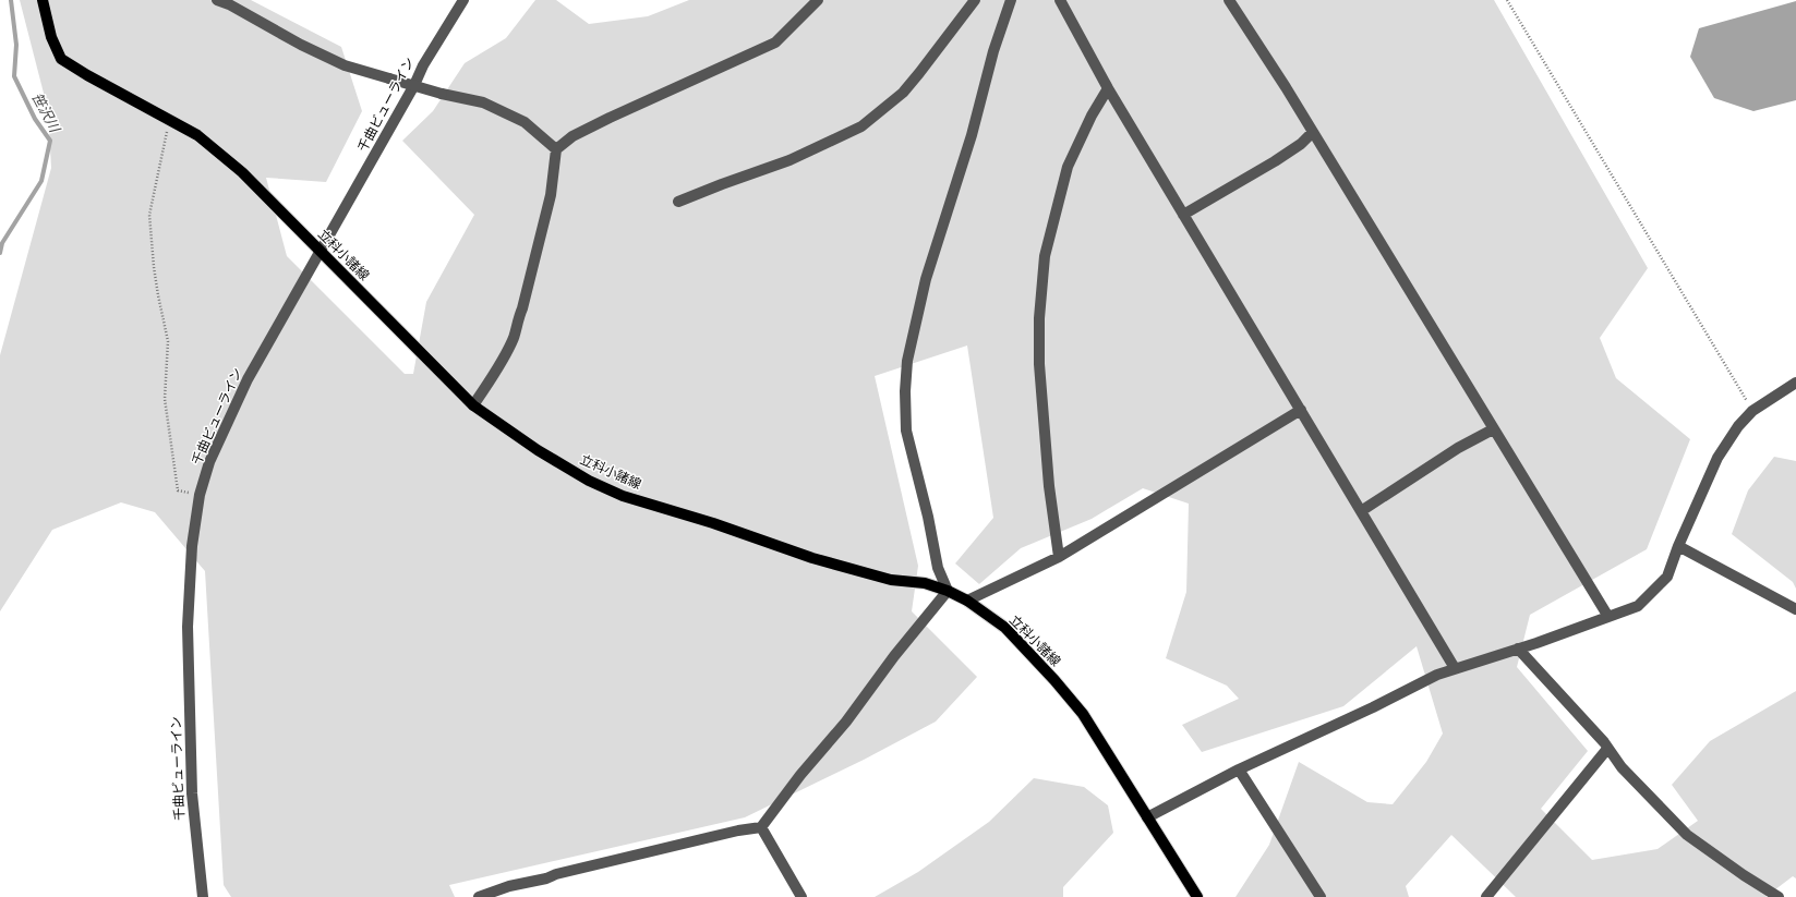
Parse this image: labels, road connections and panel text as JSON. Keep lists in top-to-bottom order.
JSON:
{
  "streets": {
    "main road": ["立科小諸線"],
    "street": ["千曲ビューライン"]
  },
  "crossings": [
    ["千曲ビューライン", "立科小諸線"]
  ],
  "water": ["笹沢川"]
}
